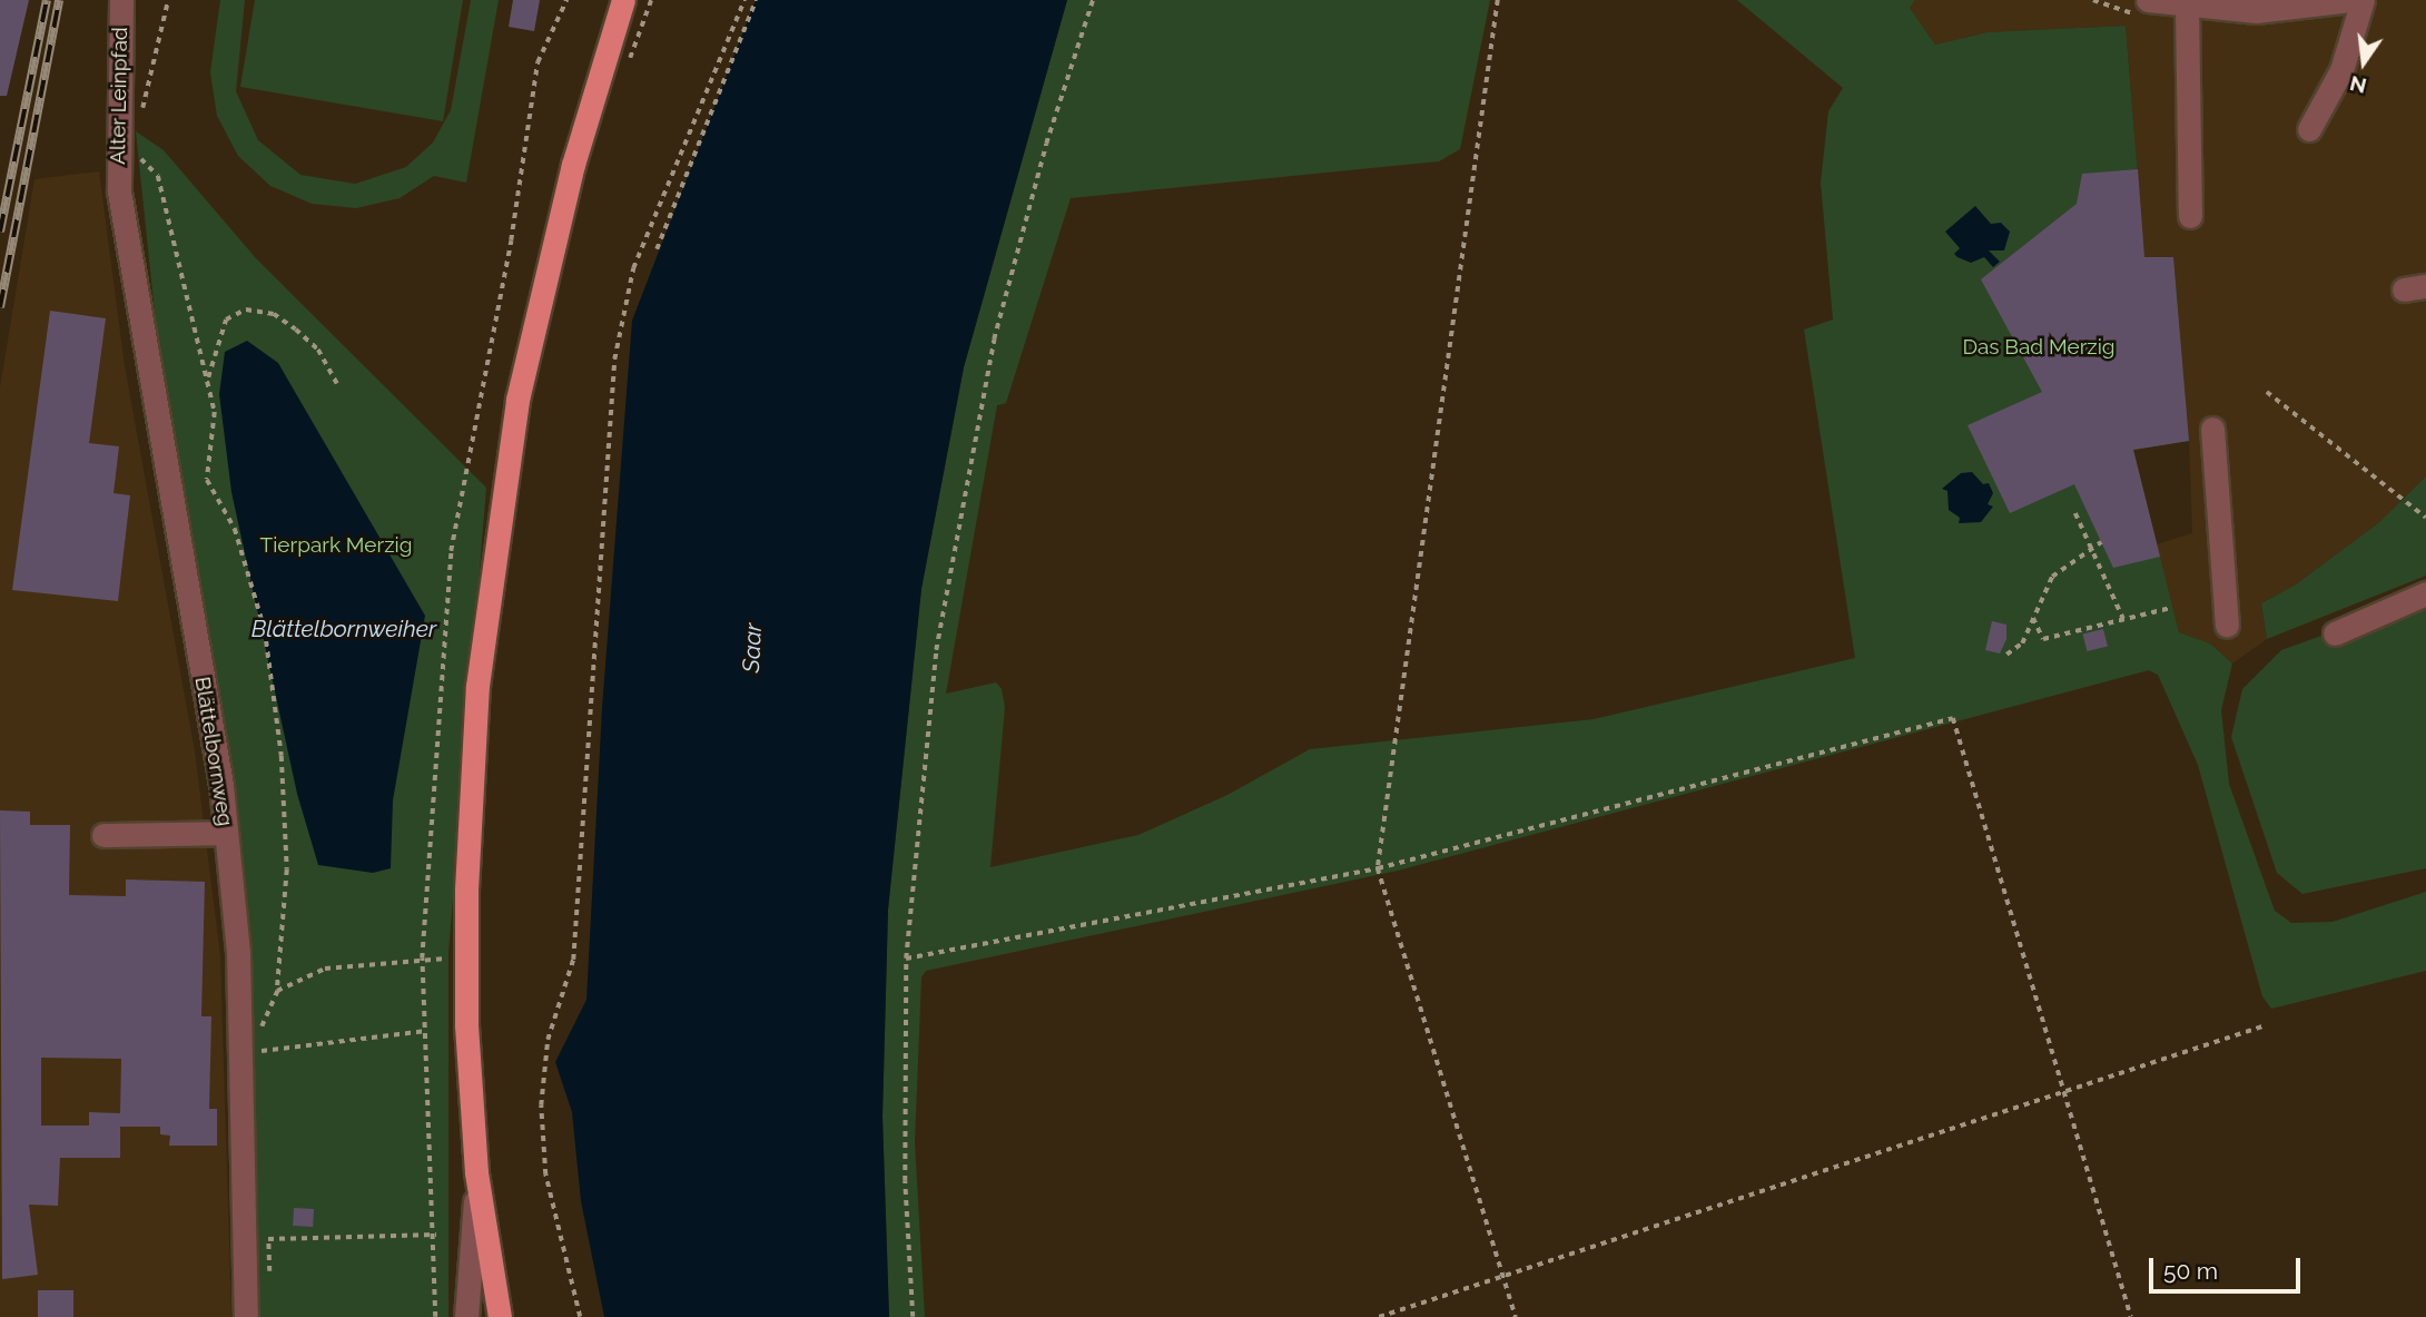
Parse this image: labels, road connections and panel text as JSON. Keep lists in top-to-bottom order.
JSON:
{
  "streets": {
    "street": ["Alter Leinpfad", "Blättelbornweg"]
  },
  "crossings": [
    ["Alter Leinpfad", "Blättelbornweg"]
  ],
  "water": ["Blättelbornweiher", "Saar"],
  "parks": ["Das Bad Merzig", "Tierpark Merzig"],
  "scale_bar": "50 m",
  "north": "bottom"
}
